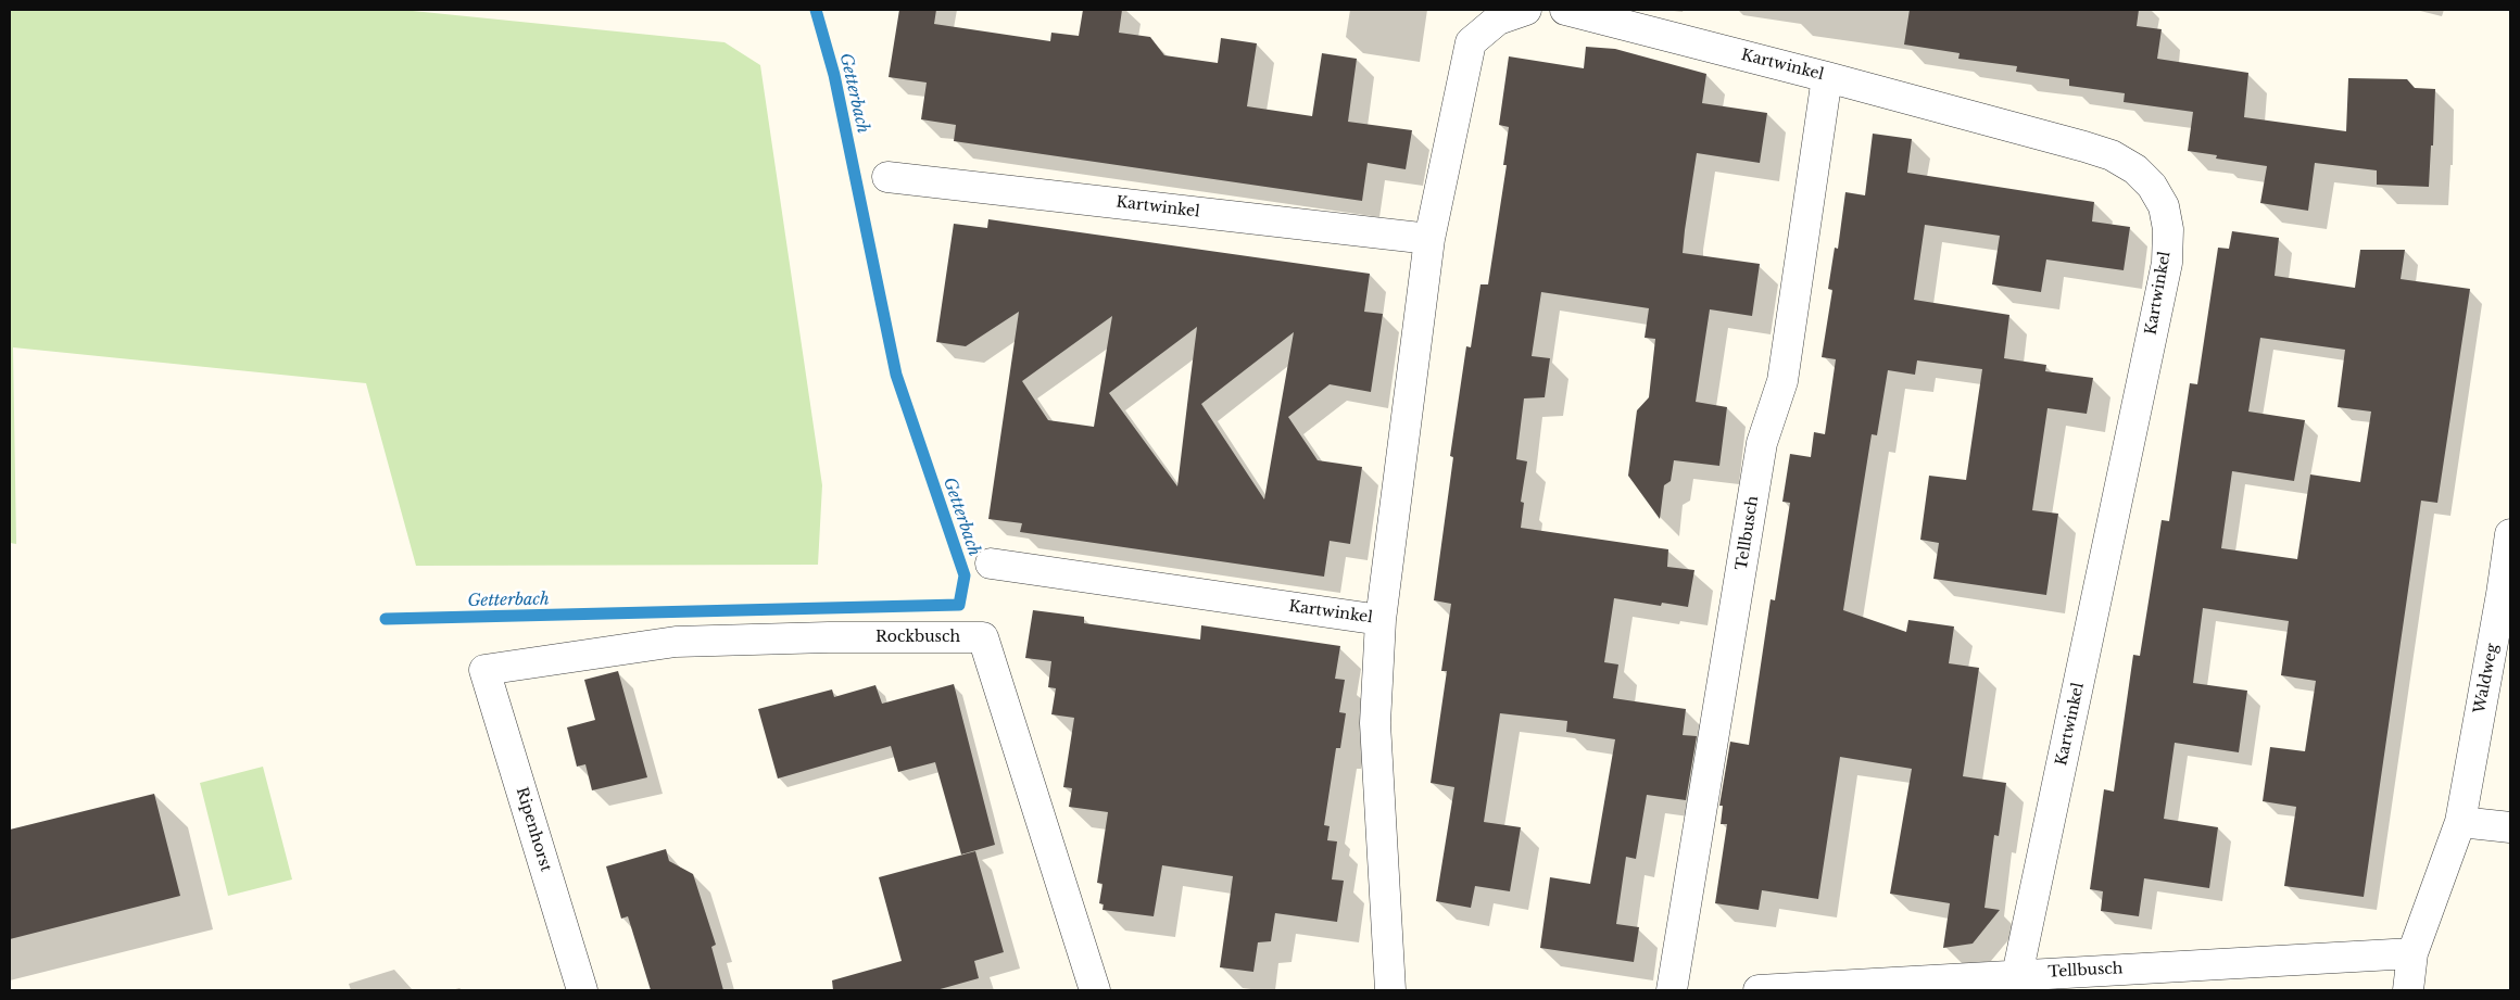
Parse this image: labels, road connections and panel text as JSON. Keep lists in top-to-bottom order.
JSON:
{
  "streets": {
    "street": [
      "Kartwinkel",
      "Tellbusch",
      "Rockbusch",
      "Waldweg",
      "Ripenhorst"
    ]
  },
  "crossings": [
    ["Kartwinkel", "Tellbusch"],
    ["Tellbusch", "Waldweg"],
    ["Rockbusch", "Ripenhorst"]
  ],
  "water": ["Getterbach"]
}
